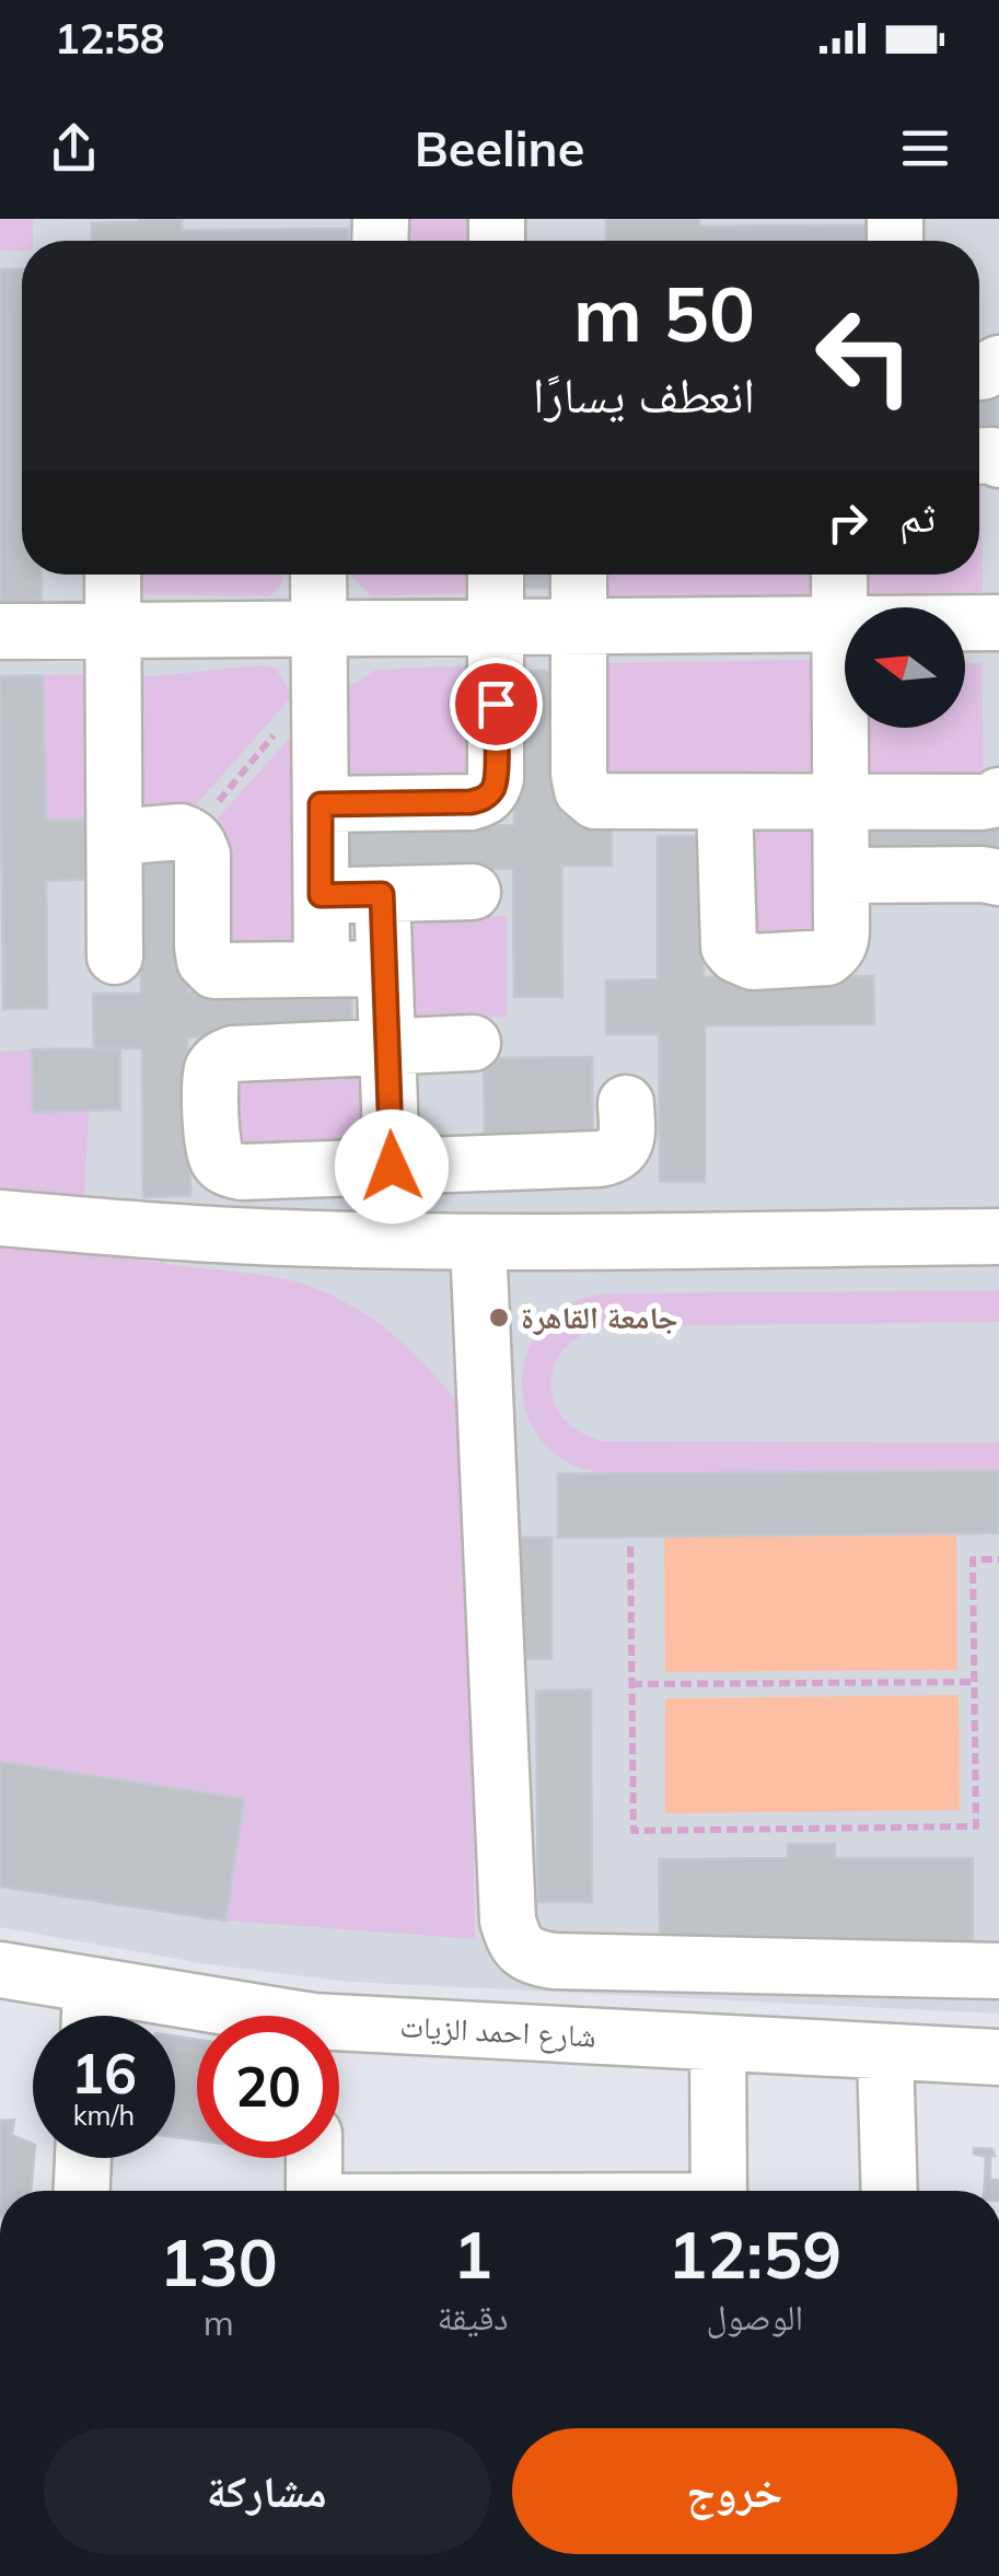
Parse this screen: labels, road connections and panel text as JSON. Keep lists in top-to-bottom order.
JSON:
{
  "streets": {
    "street": ["شارع احمد الزيات"]
  },
  "places": ["جامعة القاهرة"],
  "north": "left",
  "page": {
    "status": "12:58",
    "header": "Beeline",
    "turn": ["50 m", "انعطف يسارًا"],
    "then": "ثم",
    "speed": "16 km/h",
    "limit": "20",
    "eta": [
      "12:59",
      "الوصول",
      "1",
      "دقيقة",
      "130",
      "m"
    ],
    "buttons": ["خروج", "مشاركة"]
  }
}
